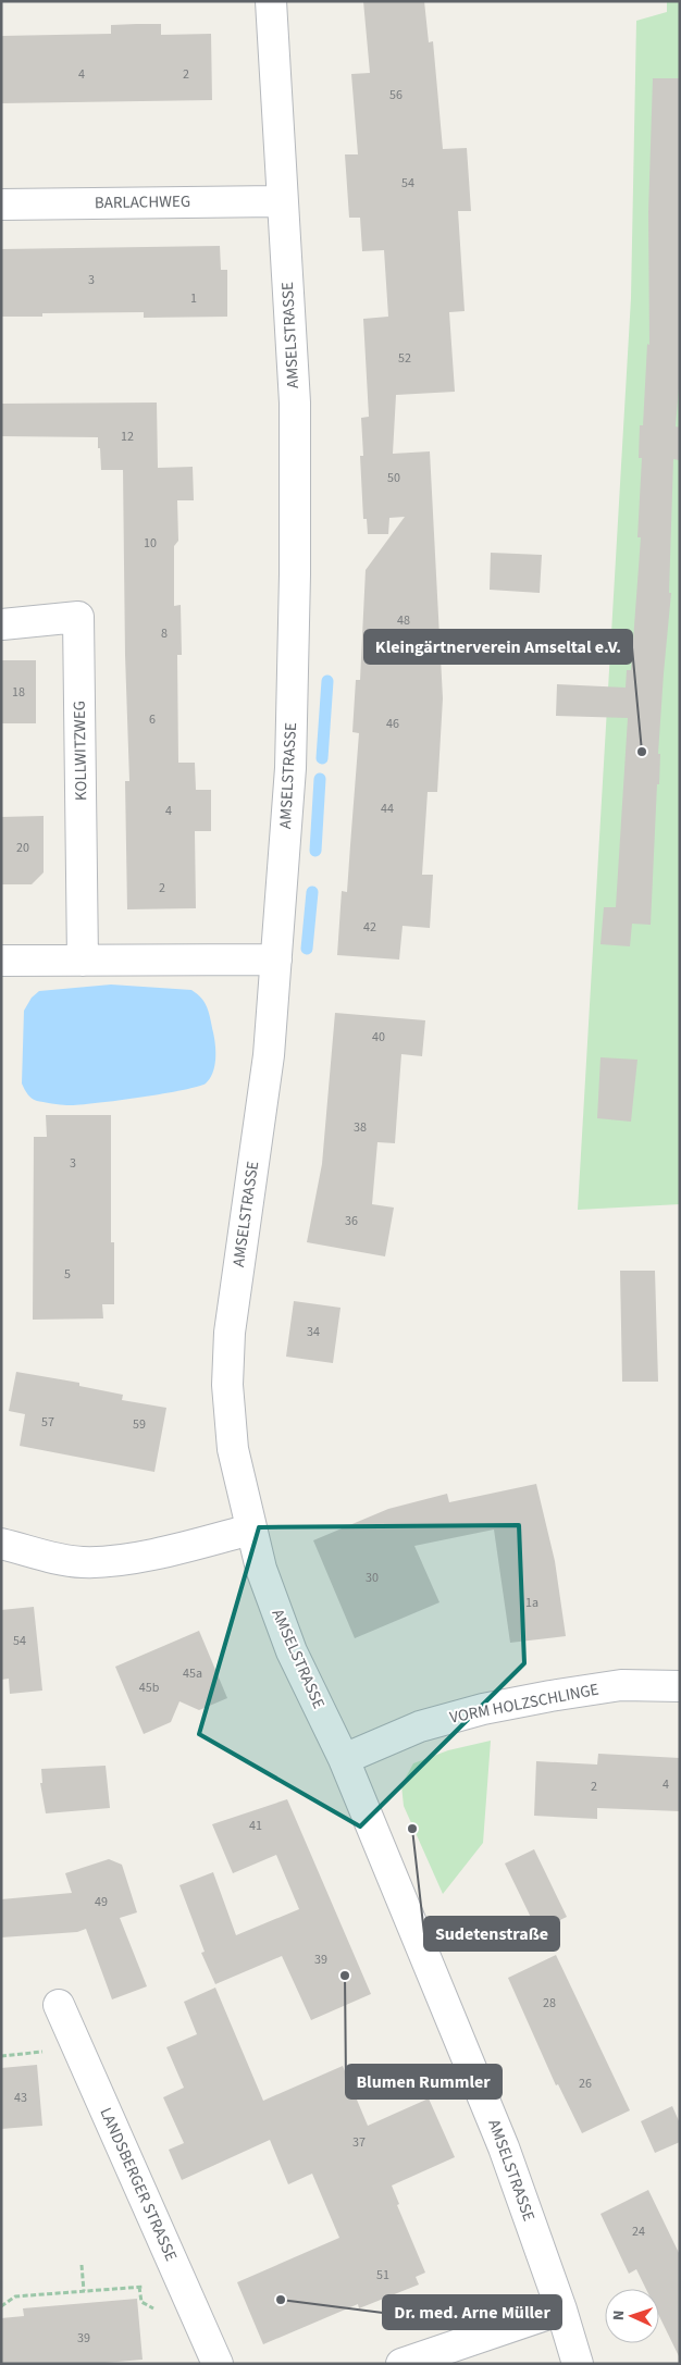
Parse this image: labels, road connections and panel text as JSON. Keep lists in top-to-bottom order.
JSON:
{
  "streets": {
    "street": [
      "BARLACHWEG",
      "AMSELSTRASSE",
      "KOLLWITZWEG",
      "VORM HOLZSCHLINGE",
      "LANDSBERGER STRASSE"
    ]
  },
  "crossings": [
    ["BARLACHWEG", "AMSELSTRASSE"],
    ["AMSELSTRASSE", "VORM HOLZSCHLINGE"]
  ],
  "places": [
    "Kleingärtnerverein Amseltal e.V.",
    "Sudetenstraße",
    "Blumen Rummler",
    "Dr. med. Arne Müller"
  ],
  "house_numbers": [
    "4",
    "2",
    "56",
    "54",
    "3",
    "1",
    "52",
    "12",
    "50",
    "10",
    "48",
    "8",
    "18",
    "6",
    "46",
    "44",
    "4",
    "20",
    "2",
    "42",
    "40",
    "38",
    "3",
    "36",
    "5",
    "34",
    "57",
    "59",
    "30",
    "1a",
    "54",
    "45a",
    "45b",
    "4",
    "2",
    "41",
    "49",
    "39",
    "28",
    "26",
    "43",
    "37",
    "24",
    "51",
    "39"
  ],
  "north": "left"
}
